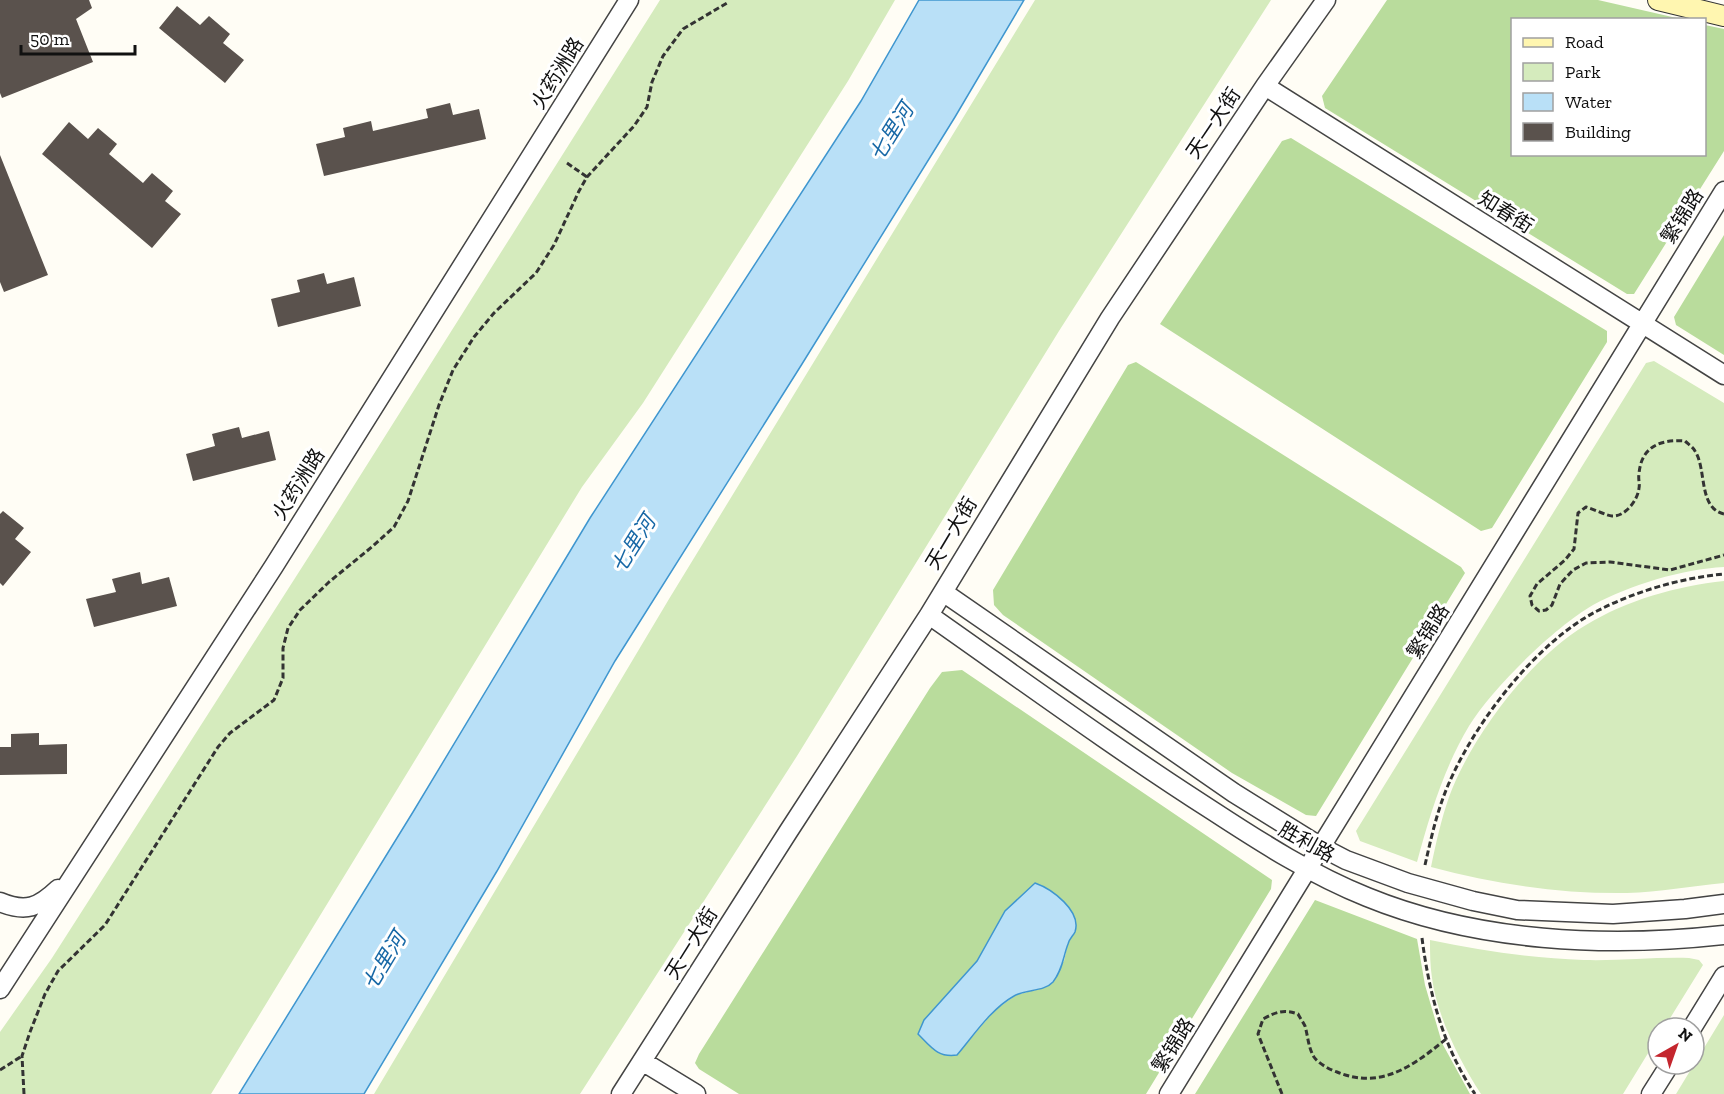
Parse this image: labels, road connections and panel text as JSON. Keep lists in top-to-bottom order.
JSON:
{
  "streets": {
    "street": [
      "火药洲路",
      "天一大街",
      "知春街",
      "繁锦路",
      "胜利路"
    ]
  },
  "crossings": [
    ["天一大街", "知春街"],
    ["天一大街", "胜利路"],
    ["知春街", "繁锦路"],
    ["繁锦路", "胜利路"]
  ],
  "water": ["七里河"],
  "legend": [
    "Road",
    "Park",
    "Water",
    "Building"
  ],
  "scale_bar": "50 m",
  "north": "top right"
}
